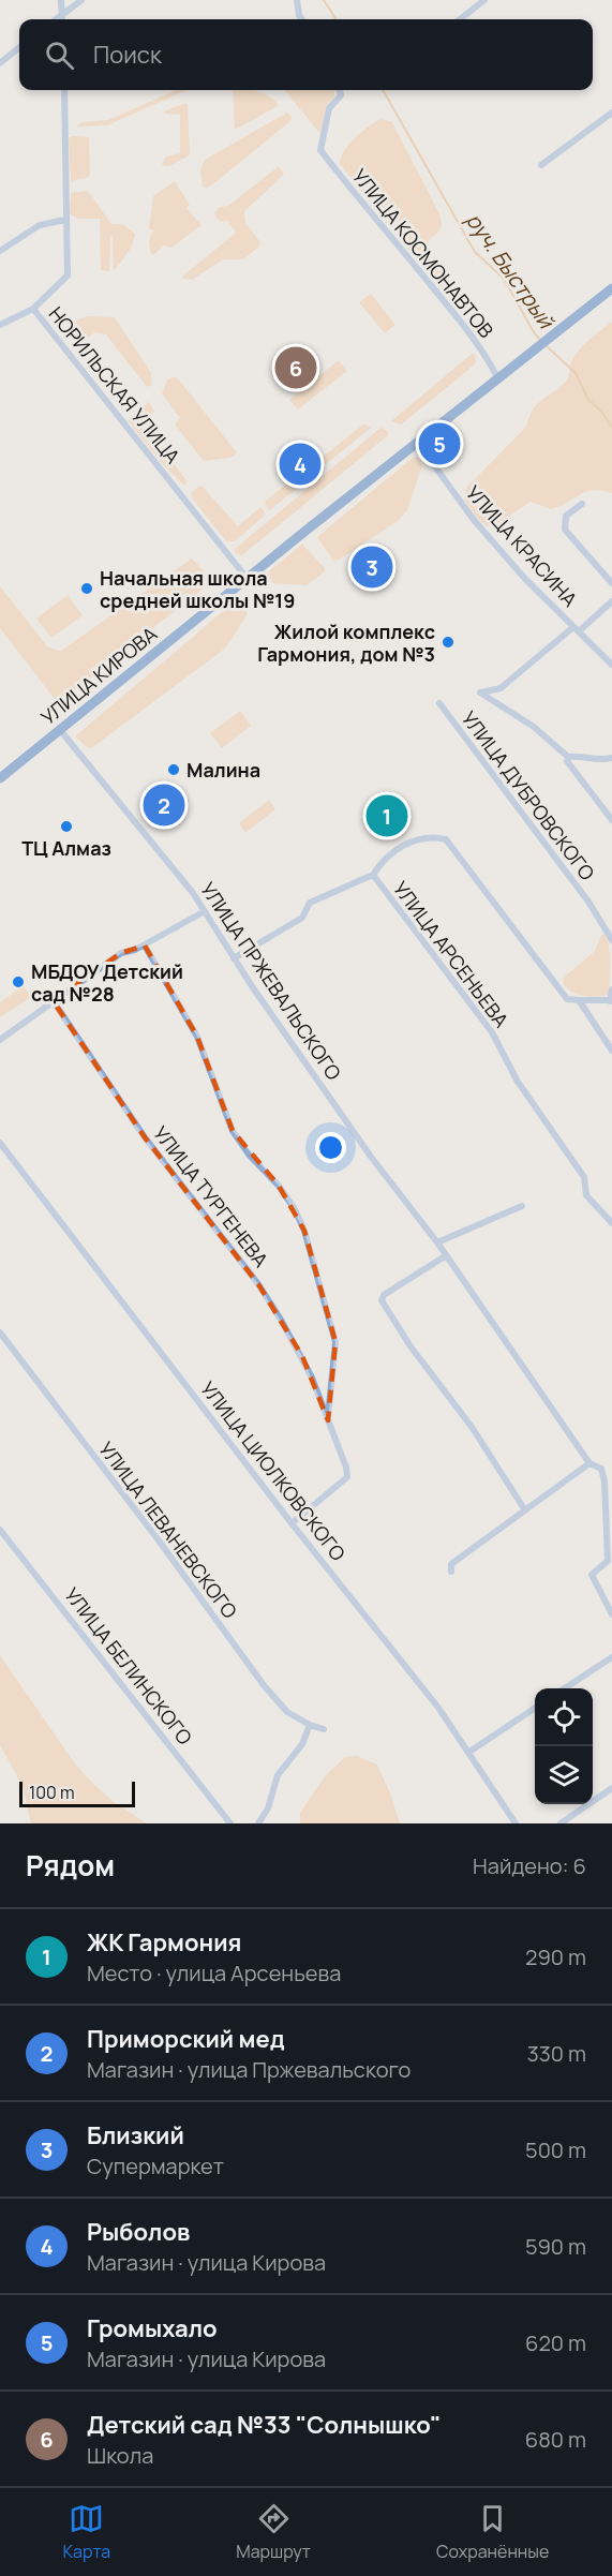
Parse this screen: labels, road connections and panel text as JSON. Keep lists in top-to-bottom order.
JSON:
{
  "streets": {
    "main road": ["УЛИЦА КИРОВА"],
    "street": [
      "УЛИЦА КОСМОНАВТОВ",
      "НОРИЛЬСКАЯ УЛИЦА",
      "УЛИЦА КРАСИНА",
      "УЛИЦА ДУБРОВСКОГО",
      "УЛИЦА АРСЕНЬЕВА",
      "УЛИЦА ПРЖЕВАЛЬСКОГО",
      "УЛИЦА ТУРГЕНЕВА",
      "УЛИЦА ЦИОЛКОВСКОГО",
      "УЛИЦА ЛЕВАНЕВСКОГО",
      "УЛИЦА БЕЛИНСКОГО"
    ]
  },
  "crossings": [
    ["УЛИЦА КОСМОНАВТОВ", "УЛИЦА КИРОВА"],
    ["НОРИЛЬСКАЯ УЛИЦА", "УЛИЦА КИРОВА"],
    ["УЛИЦА КРАСИНА", "УЛИЦА КИРОВА"],
    ["УЛИЦА КИРОВА", "УЛИЦА ПРЖЕВАЛЬСКОГО"],
    ["УЛИЦА АРСЕНЬЕВА", "УЛИЦА ПРЖЕВАЛЬСКОГО"],
    ["УЛИЦА ТУРГЕНЕВА", "УЛИЦА ЦИОЛКОВСКОГО"]
  ],
  "water": ["руч. Быстрый"],
  "places": [
    "Начальная школа средней школы №19",
    "Жилой комплекс Гармония, дом №3",
    "Малина",
    "ТЦ Алмаз",
    "МБДОУ Детский сад №28"
  ],
  "scale_bar": "100 m",
  "page": {
    "search": "Поиск",
    "pins": [
      "6",
      "5",
      "4",
      "3",
      "2",
      "1"
    ],
    "scale": "100 m",
    "heading": ["Рядом", "Найдено: 6"],
    "list": [
      {
        "mark": "1",
        "name": "ЖК Гармония",
        "note": "Место · улица Арсеньева",
        "value": "290 m"
      },
      {
        "mark": "2",
        "name": "Приморский мед",
        "note": "Магазин · улица Пржевальского",
        "value": "330 m"
      },
      {
        "mark": "3",
        "name": "Близкий",
        "note": "Супермаркет",
        "value": "500 m"
      },
      {
        "mark": "4",
        "name": "Рыболов",
        "note": "Магазин · улица Кирова",
        "value": "590 m"
      },
      {
        "mark": "5",
        "name": "Громыхало",
        "note": "Магазин · улица Кирова",
        "value": "620 m"
      },
      {
        "mark": "6",
        "name": "Детский сад №33 \"Солнышко\"",
        "note": "Школа",
        "value": "680 m"
      }
    ],
    "nav": ["Карта", "Маршрут", "Сохранённые"]
  }
}
